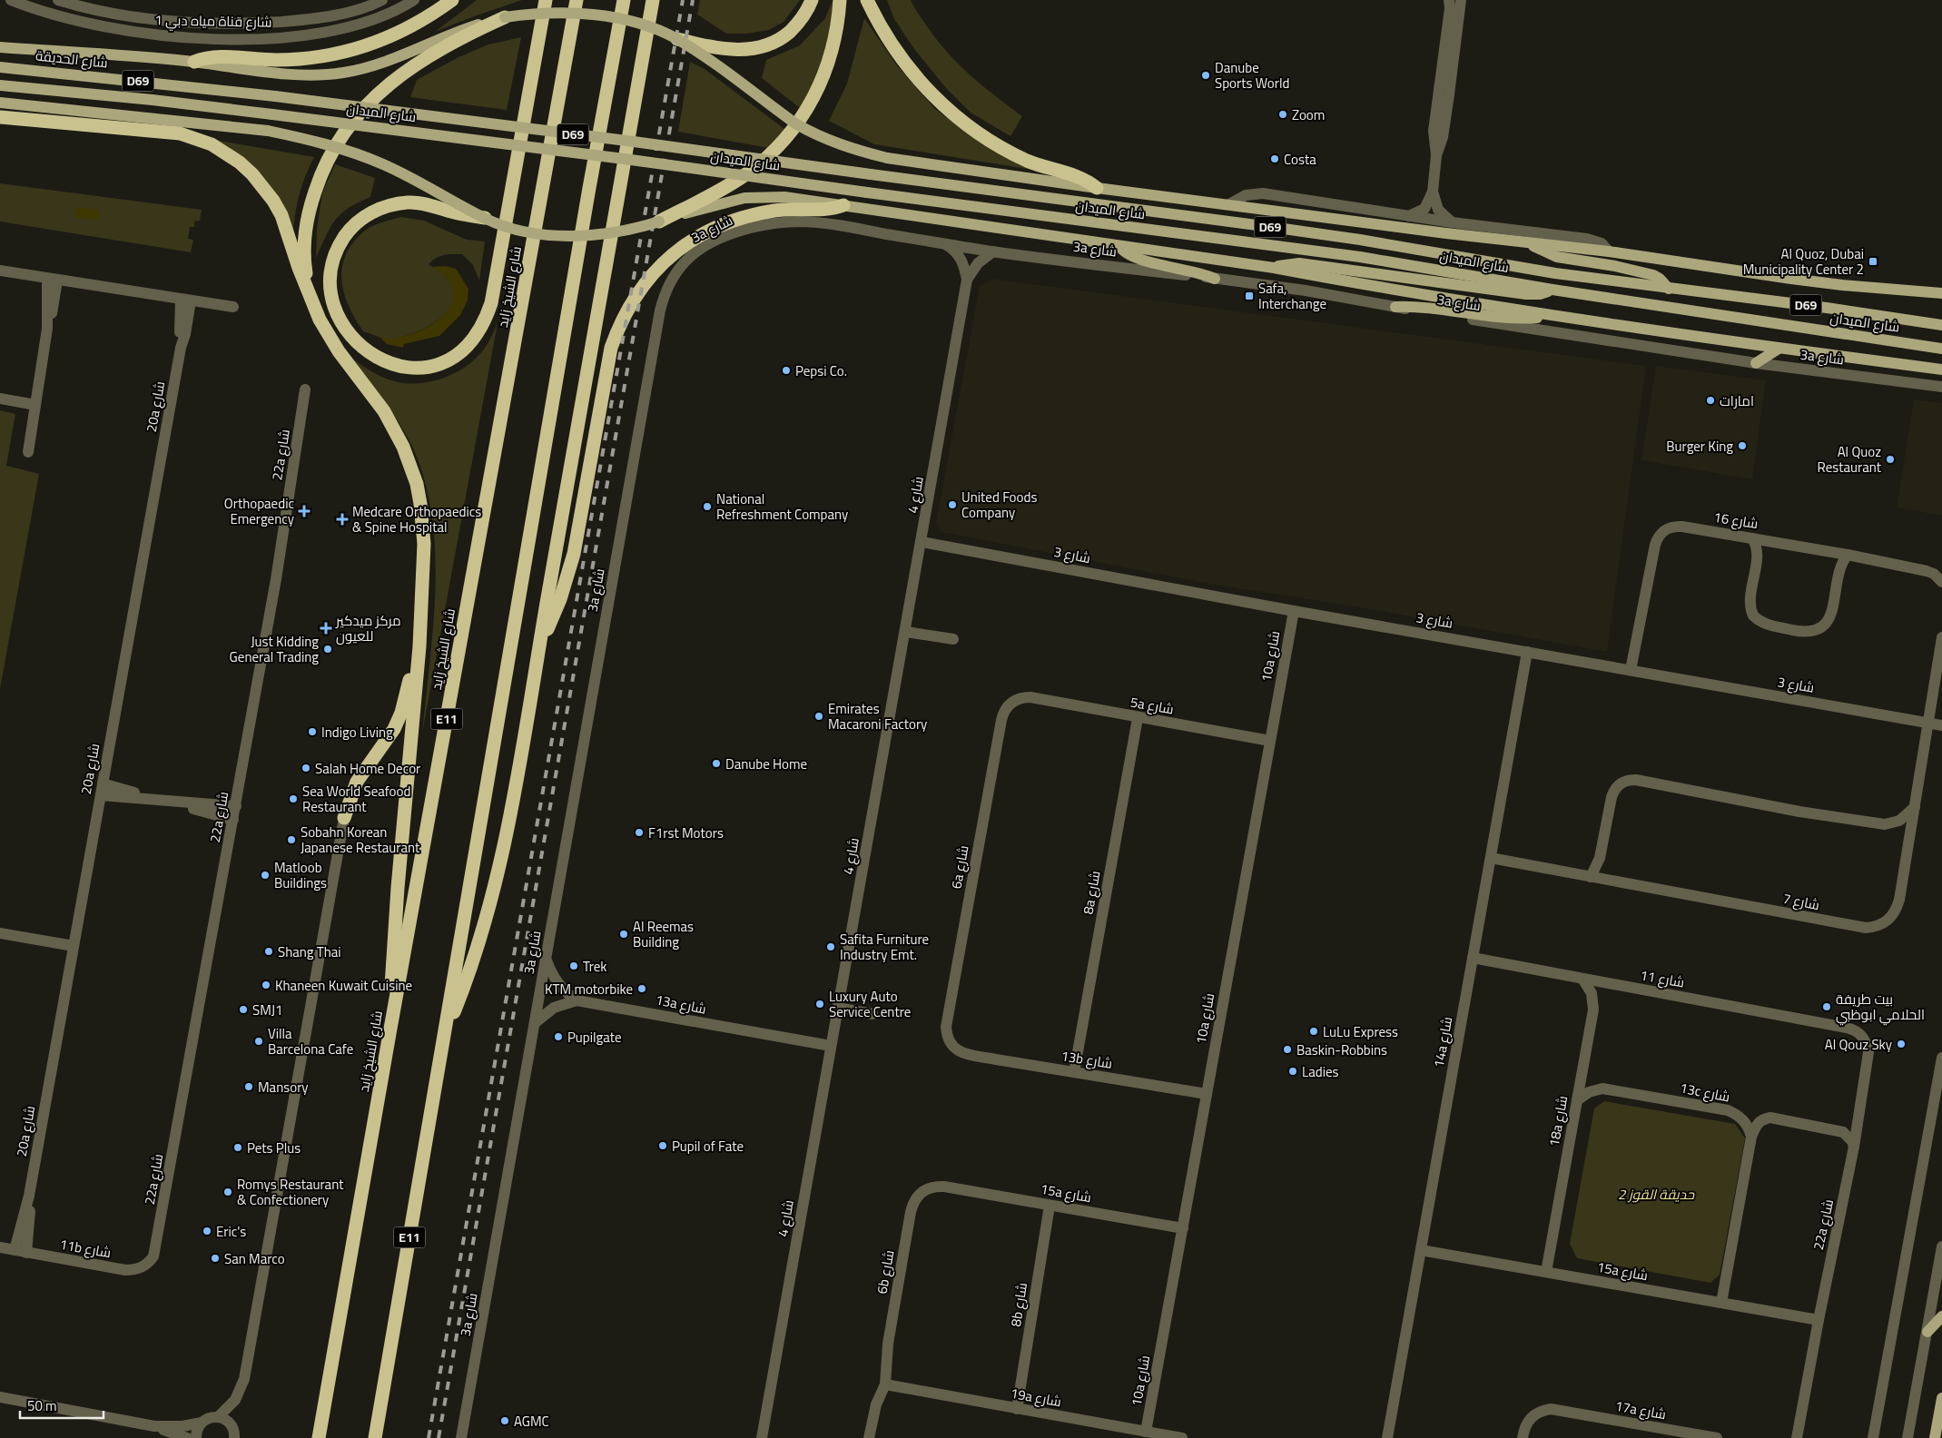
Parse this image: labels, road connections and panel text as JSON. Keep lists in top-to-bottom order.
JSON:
{
  "streets": {
    "highway": ["شارع الشيخ زايد", "E11"],
    "main road": ["شارع الحديقة", "D69", "شارع الميدان"],
    "street": [
      "شارع قناة مياه دبي 1",
      "3a شارع",
      "20a شارع",
      "22a شارع",
      "شارع 4",
      "شارع 16",
      "شارع 3",
      "10a شارع",
      "5a شارع",
      "6a شارع",
      "8a شارع",
      "شارع 7",
      "شارع 11",
      "13a شارع",
      "14a شارع",
      "13b شارع",
      "13c شارع",
      "18a شارع",
      "15a شارع",
      "11b شارع",
      "6b شارع",
      "8b شارع",
      "19a شارع",
      "17a شارع"
    ]
  },
  "crossings": [
    ["شارع الحديقة", "شارع الميدان"],
    ["3a شارع", "شارع 4"],
    ["20a شارع", "11b شارع"],
    ["22a شارع", "شارع 11"],
    ["22a شارع", "15a شارع"],
    ["22a شارع", "11b شارع"],
    ["شارع 4", "شارع 3"],
    ["شارع 4", "13a شارع"],
    ["شارع 16", "شارع 3"],
    ["شارع 3", "10a شارع"],
    ["شارع 3", "شارع 7"],
    ["شارع 3", "14a شارع"],
    ["10a شارع", "5a شارع"],
    ["10a شارع", "13b شارع"],
    ["10a شارع", "15a شارع"],
    ["10a شارع", "19a شارع"],
    ["5a شارع", "6a شارع"],
    ["5a شارع", "8a شارع"],
    ["6a شارع", "13b شارع"],
    ["8a شارع", "13b شارع"],
    ["شارع 7", "14a شارع"],
    ["شارع 11", "14a شارع"],
    ["شارع 11", "18a شارع"],
    ["14a شارع", "15a شارع"],
    ["13c شارع", "18a شارع"],
    ["18a شارع", "15a شارع"],
    ["15a شارع", "6b شارع"],
    ["15a شارع", "8b شارع"],
    ["6b شارع", "19a شارع"],
    ["8b شارع", "19a شارع"]
  ],
  "parks": ["حديقة القوز 2"],
  "places": {
    "other": [
      "Danube Sports World",
      "Zoom",
      "Costa",
      "Pepsi Co.",
      "امارات",
      "Burger King",
      "Al Quoz Restaurant",
      "United Foods Company",
      "National Refreshment Company",
      "Just Kidding General Trading",
      "Emirates Macaroni Factory",
      "Indigo Living",
      "Danube Home",
      "Salah Home Decor",
      "Sea World Seafood Restaurant",
      "F1rst Motors",
      "Sobahn Korean Japanese Restaurant",
      "Matloob Buildings",
      "Al Reemas Building",
      "Safita Furniture Industry Emt.",
      "Shang Thai",
      "Trek",
      "Khaneen Kuwait Cuisine",
      "KTM motorbike",
      "Luxury Auto Service Centre",
      "بيت طريفة الحلامي ابوظبي",
      "SMJ1",
      "LuLu Express",
      "Pupilgate",
      "Villa Barcelona Cafe",
      "Al Qouz Sky",
      "Baskin-Robbins",
      "Ladies",
      "Mansory",
      "Pupil of Fate",
      "Pets Plus",
      "Romys Restaurant & Confectionery",
      "Eric's",
      "San Marco",
      "AGMC"
    ],
    "transit": ["Al Quoz, Dubai Municipality Center 2", "Safa, Interchange"],
    "health": ["Orthopaedic Emergency", "Medcare Orthopaedics & Spine Hospital", "مركز ميدكير للعيون"]
  },
  "scale_bar": "50 m"
}
